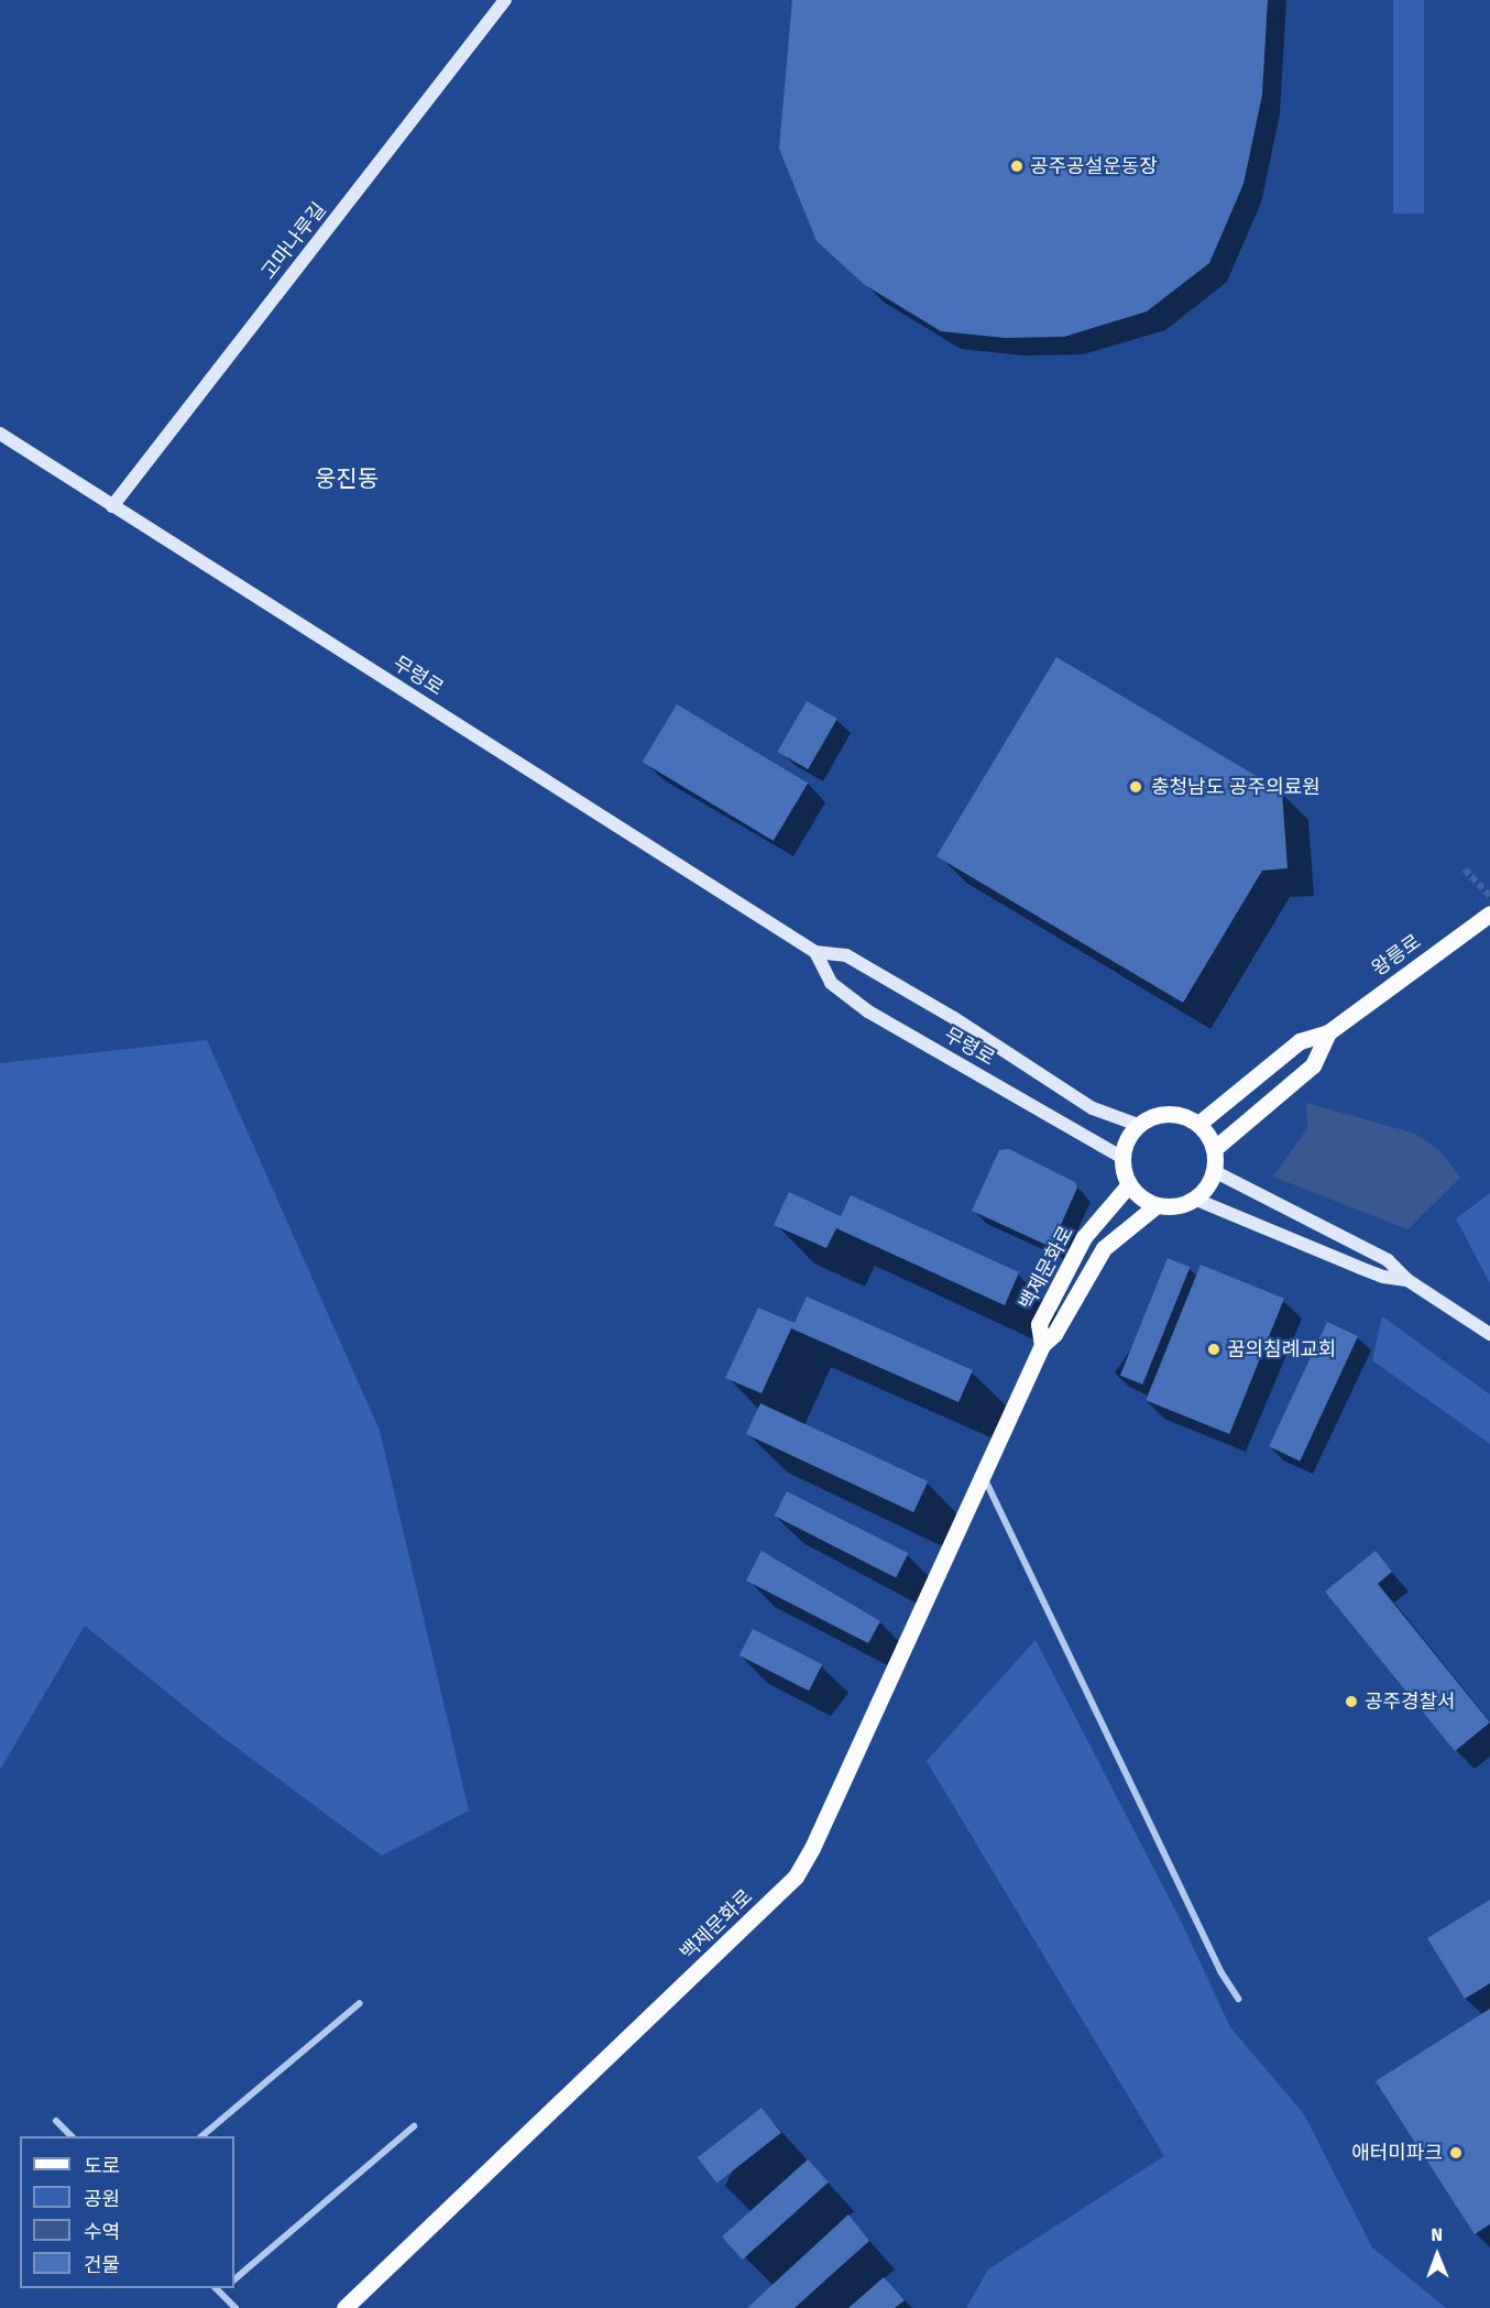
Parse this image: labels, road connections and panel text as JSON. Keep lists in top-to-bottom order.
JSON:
{
  "streets": {
    "main road": [
      "고마나루길",
      "무령로",
      "왕릉로",
      "백제문화로"
    ]
  },
  "crossings": [
    ["고마나루길", "무령로"],
    ["무령로", "왕릉로"],
    ["무령로", "백제문화로"],
    ["왕릉로", "백제문화로"]
  ],
  "districts": ["웅진동"],
  "places": [
    "공주공설운동장",
    "충청남도 공주의료원",
    "꿈의침례교회",
    "공주경찰서",
    "애터미파크"
  ],
  "legend": [
    "도로",
    "공원",
    "수역",
    "건물"
  ],
  "north": "top"
}
